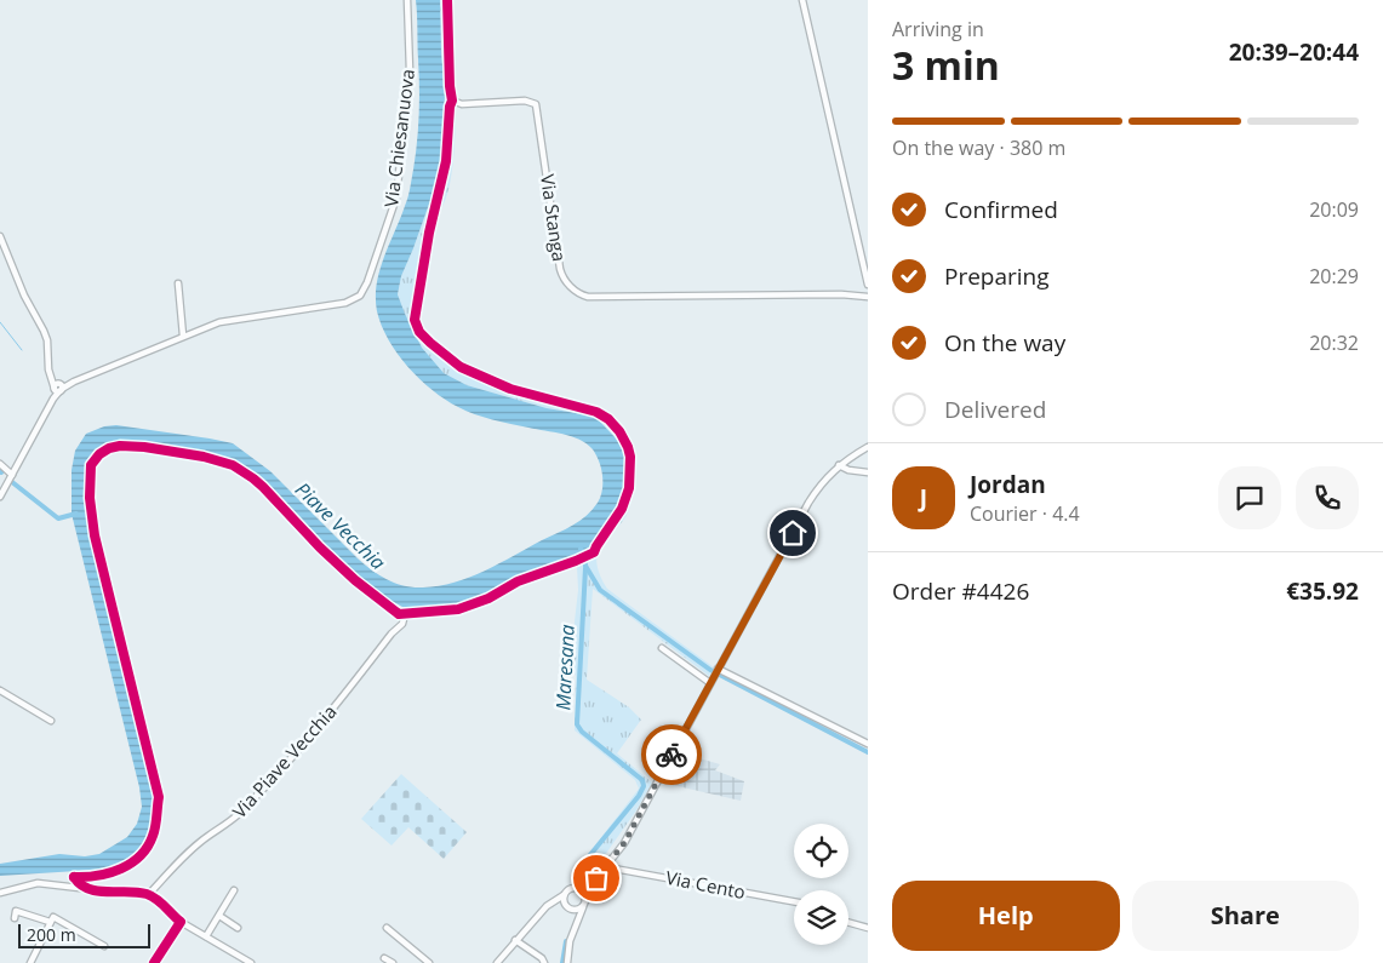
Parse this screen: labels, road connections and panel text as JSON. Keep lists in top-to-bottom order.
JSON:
{
  "streets": {
    "street": [
      "Via Chiesanuova",
      "Via Stanga",
      "Via Piave Vecchia",
      "Via Cento"
    ]
  },
  "water": ["Piave Vecchia", "Maresana"],
  "scale_bar": "200 m",
  "page": {
    "heading": ["3 min", "Arriving in", "20:39–20:44"],
    "panel": [
      "Jordan",
      "Courier · 4.4",
      "Order #4426",
      "€35.92"
    ],
    "bar": "On the way · 380 m",
    "list": [
      ["Confirmed", "20:09"],
      ["Preparing", "20:29"],
      ["On the way", "20:32"],
      "Delivered"
    ],
    "round": "J",
    "buttons": ["Help", "Share"],
    "scale": "200 m"
  }
}
